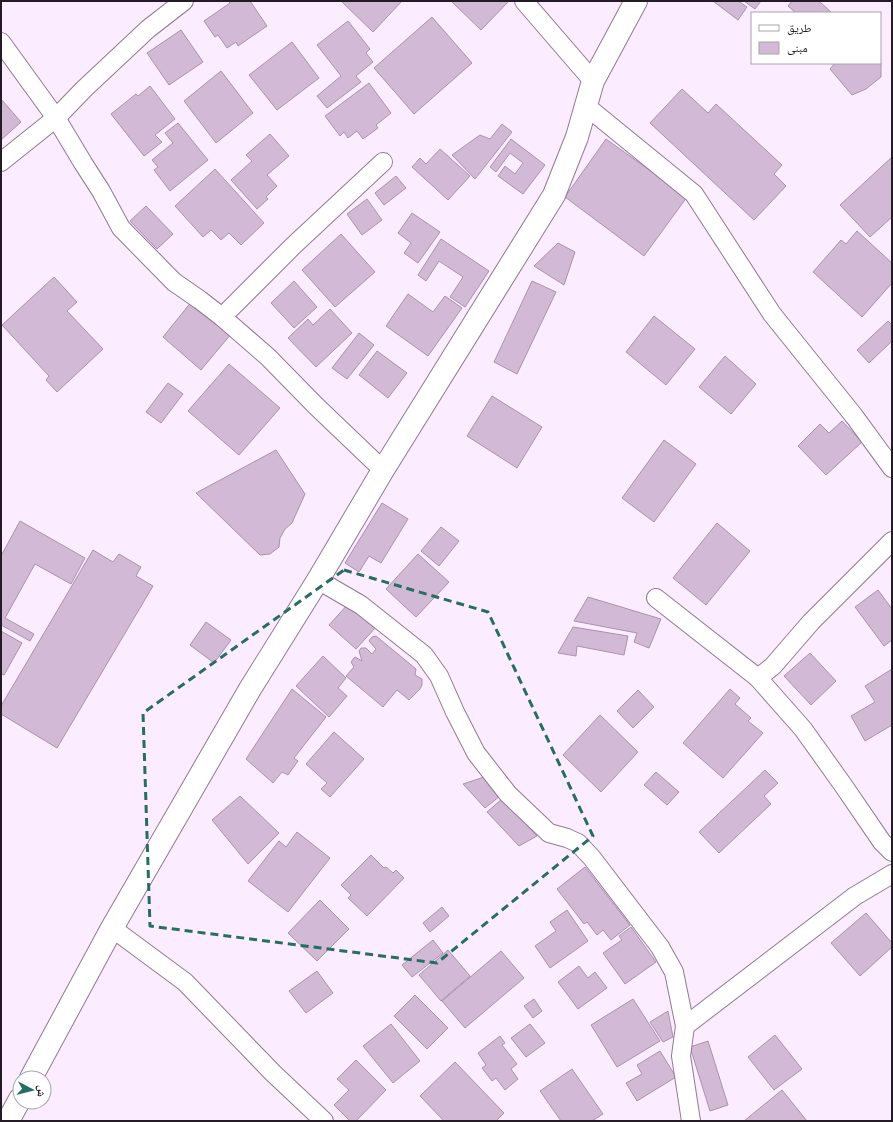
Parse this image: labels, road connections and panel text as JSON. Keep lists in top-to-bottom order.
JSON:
{
  "legend": ["طريق", "مبنى"],
  "north": "right"
}
